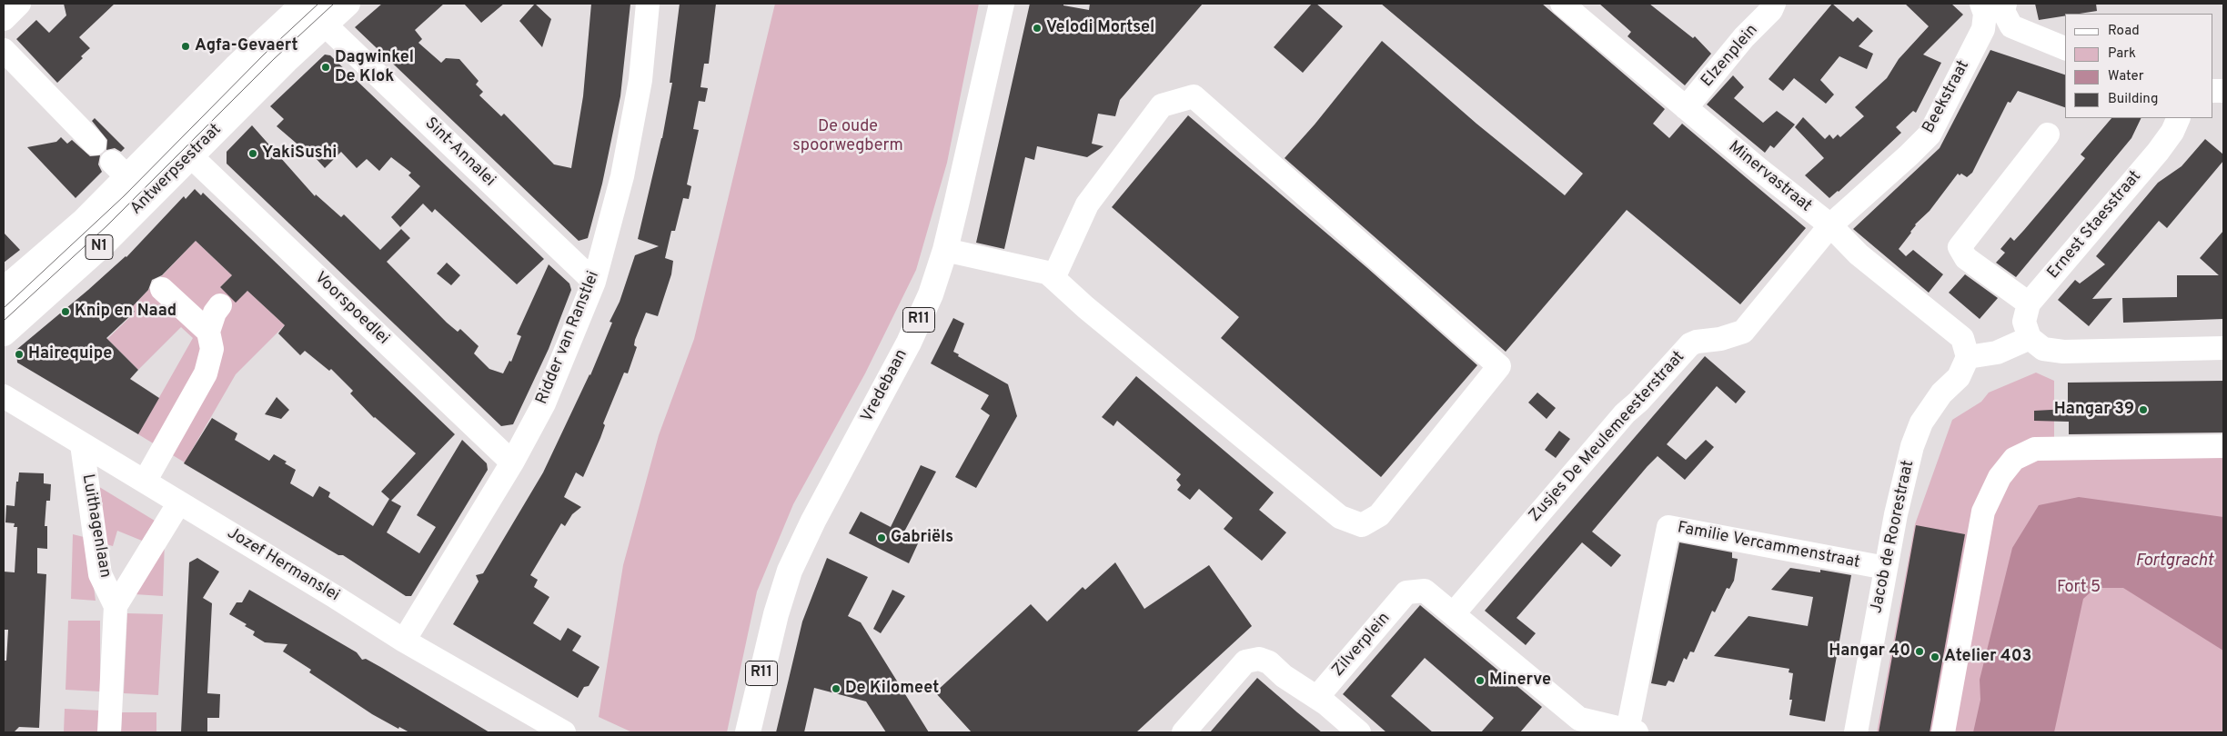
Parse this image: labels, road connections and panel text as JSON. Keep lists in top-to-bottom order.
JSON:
{
  "streets": {
    "main road": [
      "Antwerpsestraat",
      "N1",
      "R11",
      "Vredebaan"
    ],
    "street": [
      "Elzenplein",
      "Beekstraat",
      "Sint-Annalei",
      "Minervastraat",
      "Ernest Staesstraat",
      "Voorspoedlei",
      "Ridder van Ranstlei",
      "Zusjes De Meulemeesterstraat",
      "Luithagenlaan",
      "Jacob de Roorestraat",
      "Familie Vercammenstraat",
      "Jozef Hermanslei",
      "Zilverplein"
    ]
  },
  "crossings": [
    ["Elzenplein", "Minervastraat"],
    ["Beekstraat", "Minervastraat"],
    ["Beekstraat", "Zusjes De Meulemeesterstraat"],
    ["Sint-Annalei", "Antwerpsestraat"],
    ["Sint-Annalei", "Ridder van Ranstlei"],
    ["Antwerpsestraat", "Voorspoedlei"],
    ["Minervastraat", "Zusjes De Meulemeesterstraat"],
    ["Minervastraat", "Jacob de Roorestraat"],
    ["Voorspoedlei", "Ridder van Ranstlei"],
    ["Ridder van Ranstlei", "Jozef Hermanslei"],
    ["Zusjes De Meulemeesterstraat", "Zilverplein"],
    ["Luithagenlaan", "Jozef Hermanslei"],
    ["Jacob de Roorestraat", "Familie Vercammenstraat"]
  ],
  "water": ["Fortgracht"],
  "parks": ["De oude spoorwegberm", "Fort 5"],
  "places": [
    "Velodi Mortsel",
    "Agfa-Gevaert",
    "Dagwinkel De Klok",
    "YakiSushi",
    "Knip en Naad",
    "Hairequipe",
    "Hangar 39",
    "Gabriëls",
    "Hangar 40",
    "Atelier 403",
    "Minerve",
    "De Kilomeet"
  ],
  "legend": [
    "Road",
    "Park",
    "Water",
    "Building"
  ]
}
